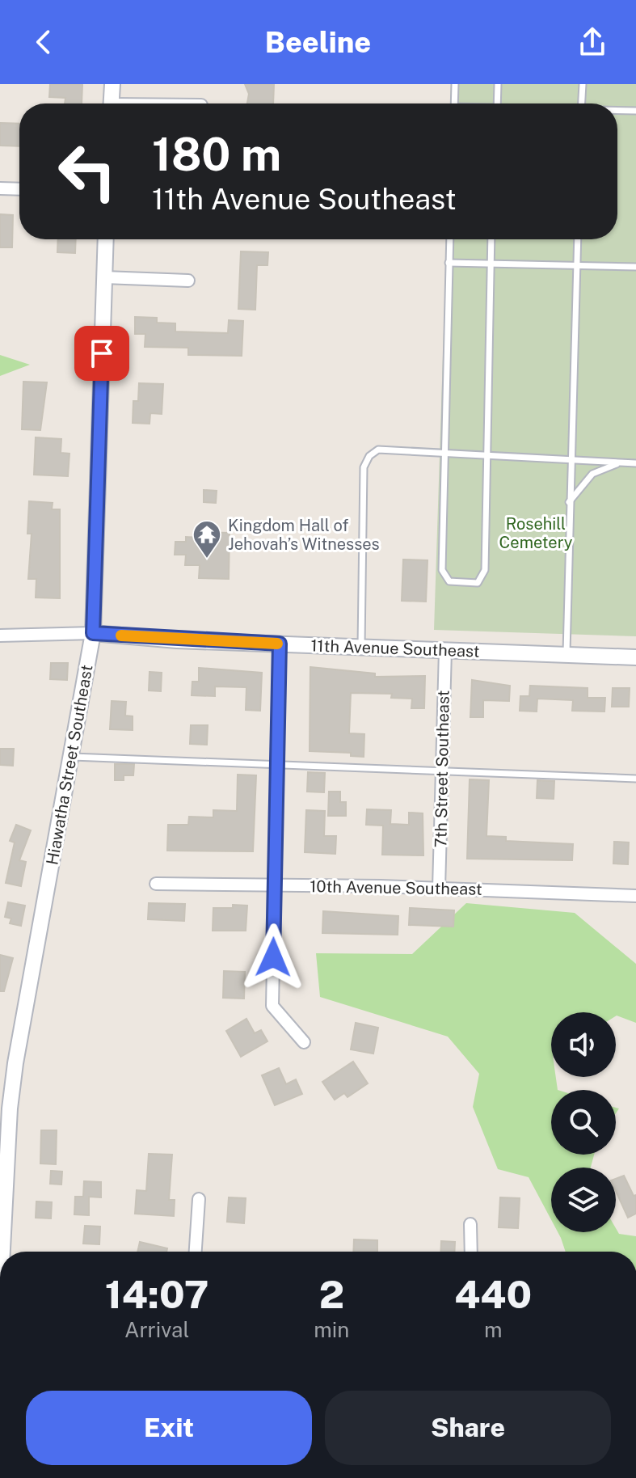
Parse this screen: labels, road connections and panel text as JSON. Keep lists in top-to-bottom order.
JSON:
{
  "streets": {
    "street": [
      "11th Avenue Southeast",
      "Hiawatha Street Southeast",
      "7th Street Southeast",
      "10th Avenue Southeast"
    ]
  },
  "crossings": [
    ["11th Avenue Southeast", "Hiawatha Street Southeast"],
    ["11th Avenue Southeast", "7th Street Southeast"],
    ["7th Street Southeast", "10th Avenue Southeast"]
  ],
  "parks": ["Rosehill Cemetery"],
  "places": {
    "temple": ["Kingdom Hall of Jehovah’s Witnesses"]
  },
  "page": {
    "header": "Beeline",
    "turn": ["180 m", "11th Avenue Southeast"],
    "eta": [
      "14:07",
      "Arrival",
      "2",
      "min",
      "440",
      "m"
    ],
    "buttons": ["Exit", "Share"]
  }
}
